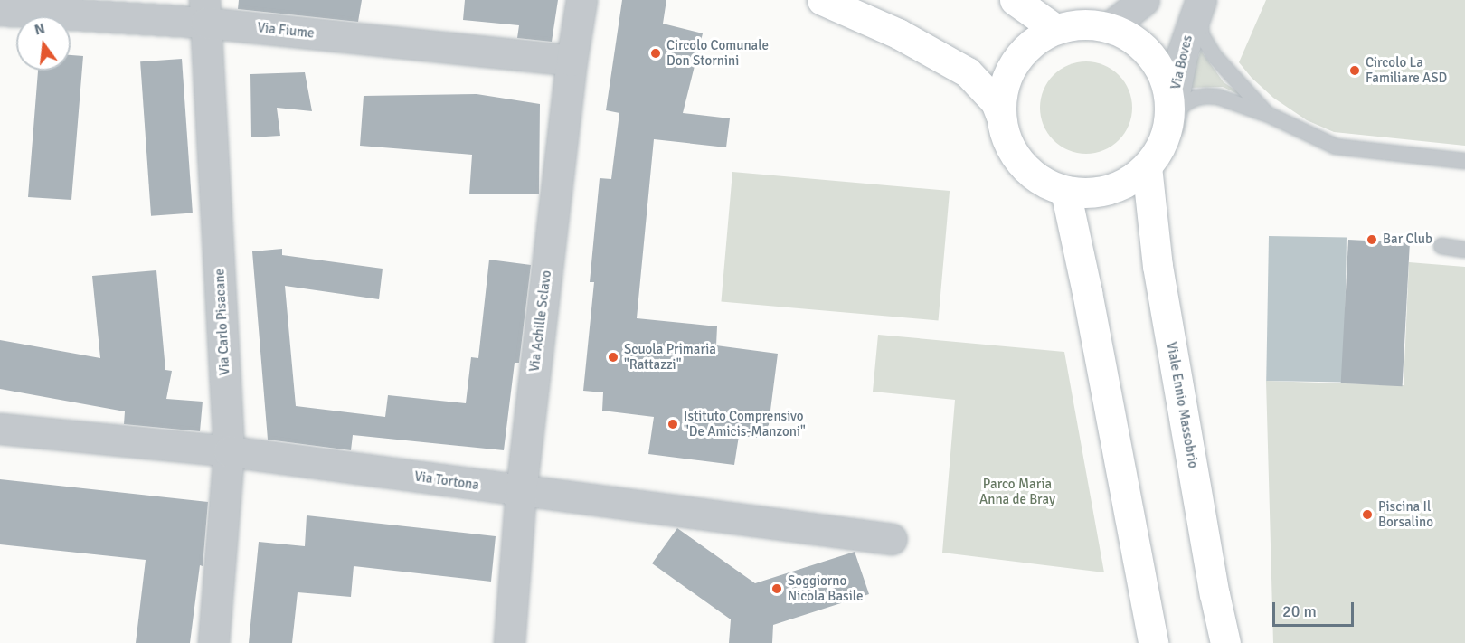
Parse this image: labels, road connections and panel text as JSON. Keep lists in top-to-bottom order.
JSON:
{
  "streets": {
    "main road": ["Viale Ennio Massobrio"],
    "street": [
      "Via Fiume",
      "Via Boves",
      "Via Achille Sclavo",
      "Via Carlo Pisacane",
      "Via Tortona"
    ]
  },
  "crossings": [
    ["Via Fiume", "Via Achille Sclavo"],
    ["Via Fiume", "Via Carlo Pisacane"],
    ["Via Boves", "Viale Ennio Massobrio"],
    ["Via Achille Sclavo", "Via Tortona"],
    ["Via Carlo Pisacane", "Via Tortona"]
  ],
  "parks": ["Parco Maria Anna de Bray"],
  "places": [
    "Circolo Comunale Don Stornini",
    "Circolo La Familiare ASD",
    "Bar Club",
    "Scuola Primaria \"Rattazzi\"",
    "Istituto Comprensivo \"De Amicis-Manzoni\"",
    "Piscina Il Borsalino",
    "Soggiorno Nicola Basile"
  ],
  "scale_bar": "20 m",
  "north": "top"
}
